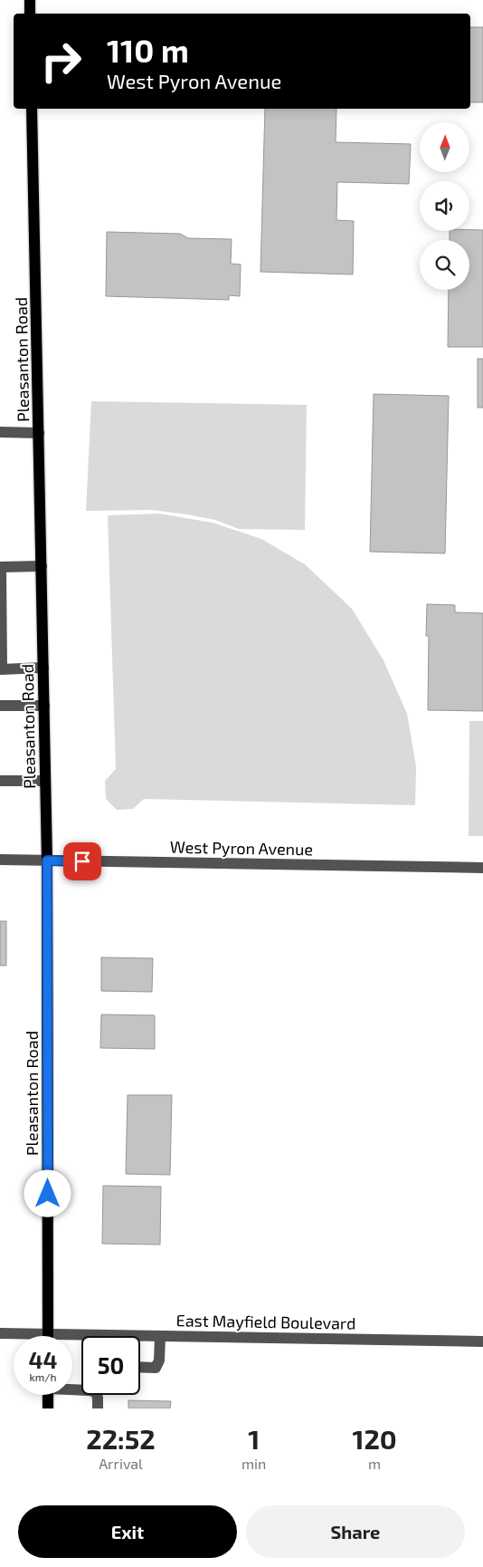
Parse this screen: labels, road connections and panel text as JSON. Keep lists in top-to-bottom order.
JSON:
{
  "streets": {
    "main road": ["Pleasanton Road"],
    "street": ["West Pyron Avenue", "East Mayfield Boulevard"]
  },
  "crossings": [
    ["Pleasanton Road", "West Pyron Avenue"],
    ["Pleasanton Road", "East Mayfield Boulevard"]
  ],
  "north": "top",
  "page": {
    "turn": ["110 m", "West Pyron Avenue"],
    "speed": "44 km/h",
    "limit": "50",
    "eta": [
      "22:52",
      "Arrival",
      "1",
      "min",
      "120",
      "m"
    ],
    "buttons": ["Exit", "Share"]
  }
}
